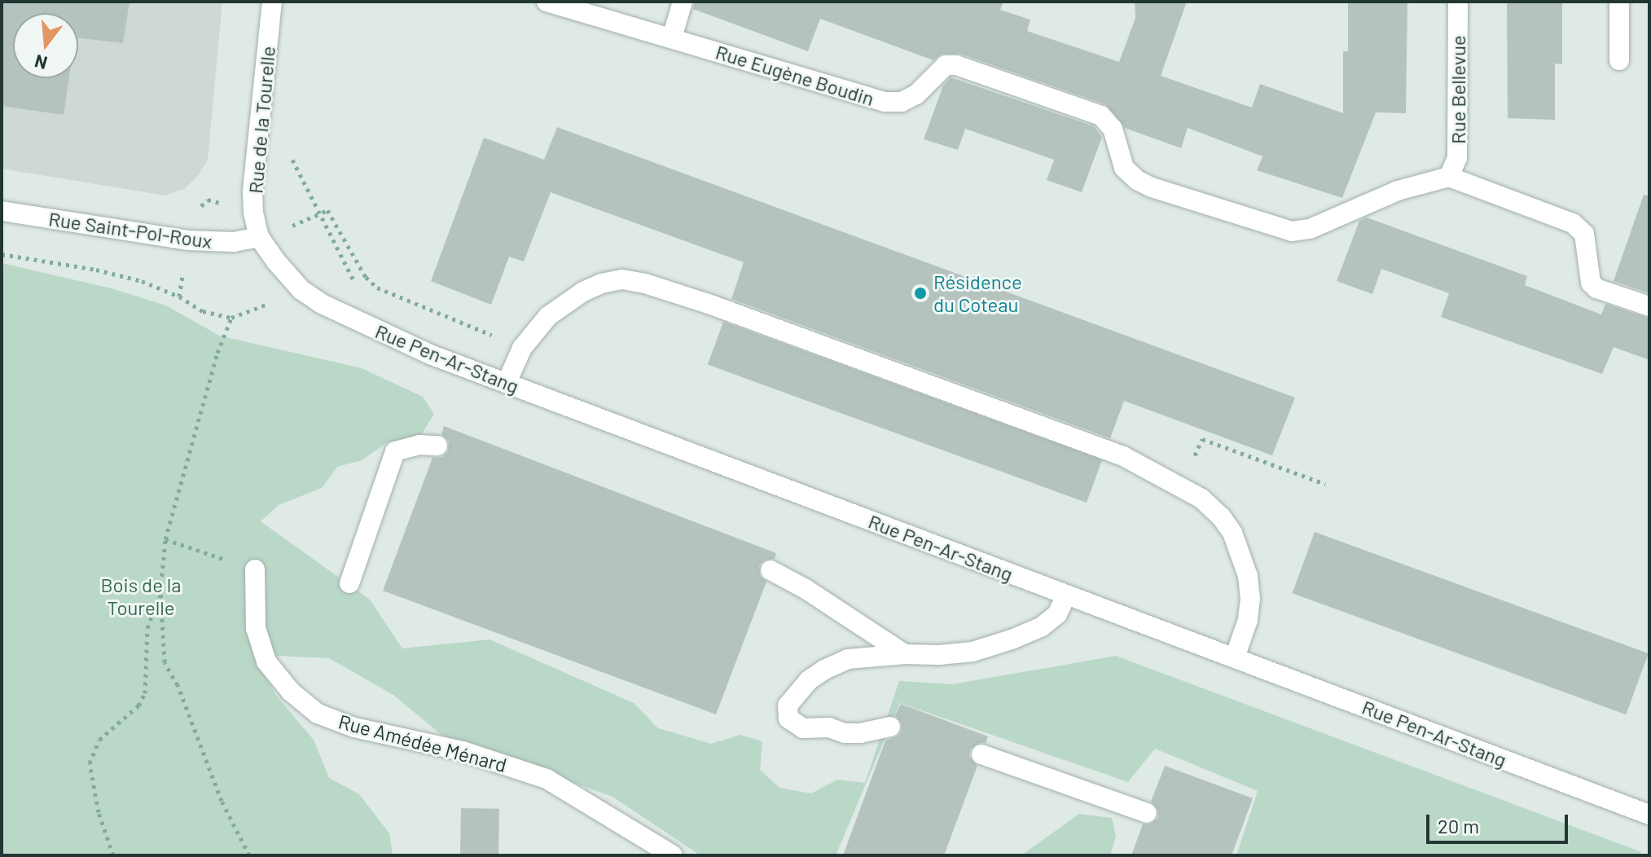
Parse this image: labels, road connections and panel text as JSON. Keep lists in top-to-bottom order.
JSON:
{
  "streets": {
    "street": [
      "Rue Eugène Boudin",
      "Rue Bellevue",
      "Rue de la Tourelle",
      "Rue Saint-Pol-Roux",
      "Rue Pen-Ar-Stang",
      "Rue Amédée Ménard"
    ]
  },
  "crossings": [
    ["Rue Eugène Boudin", "Rue Bellevue"],
    ["Rue de la Tourelle", "Rue Saint-Pol-Roux"],
    ["Rue de la Tourelle", "Rue Pen-Ar-Stang"],
    ["Rue Saint-Pol-Roux", "Rue Pen-Ar-Stang"]
  ],
  "parks": ["Bois de la Tourelle"],
  "places": ["Résidence du Coteau"],
  "scale_bar": "20 m",
  "north": "bottom"
}
